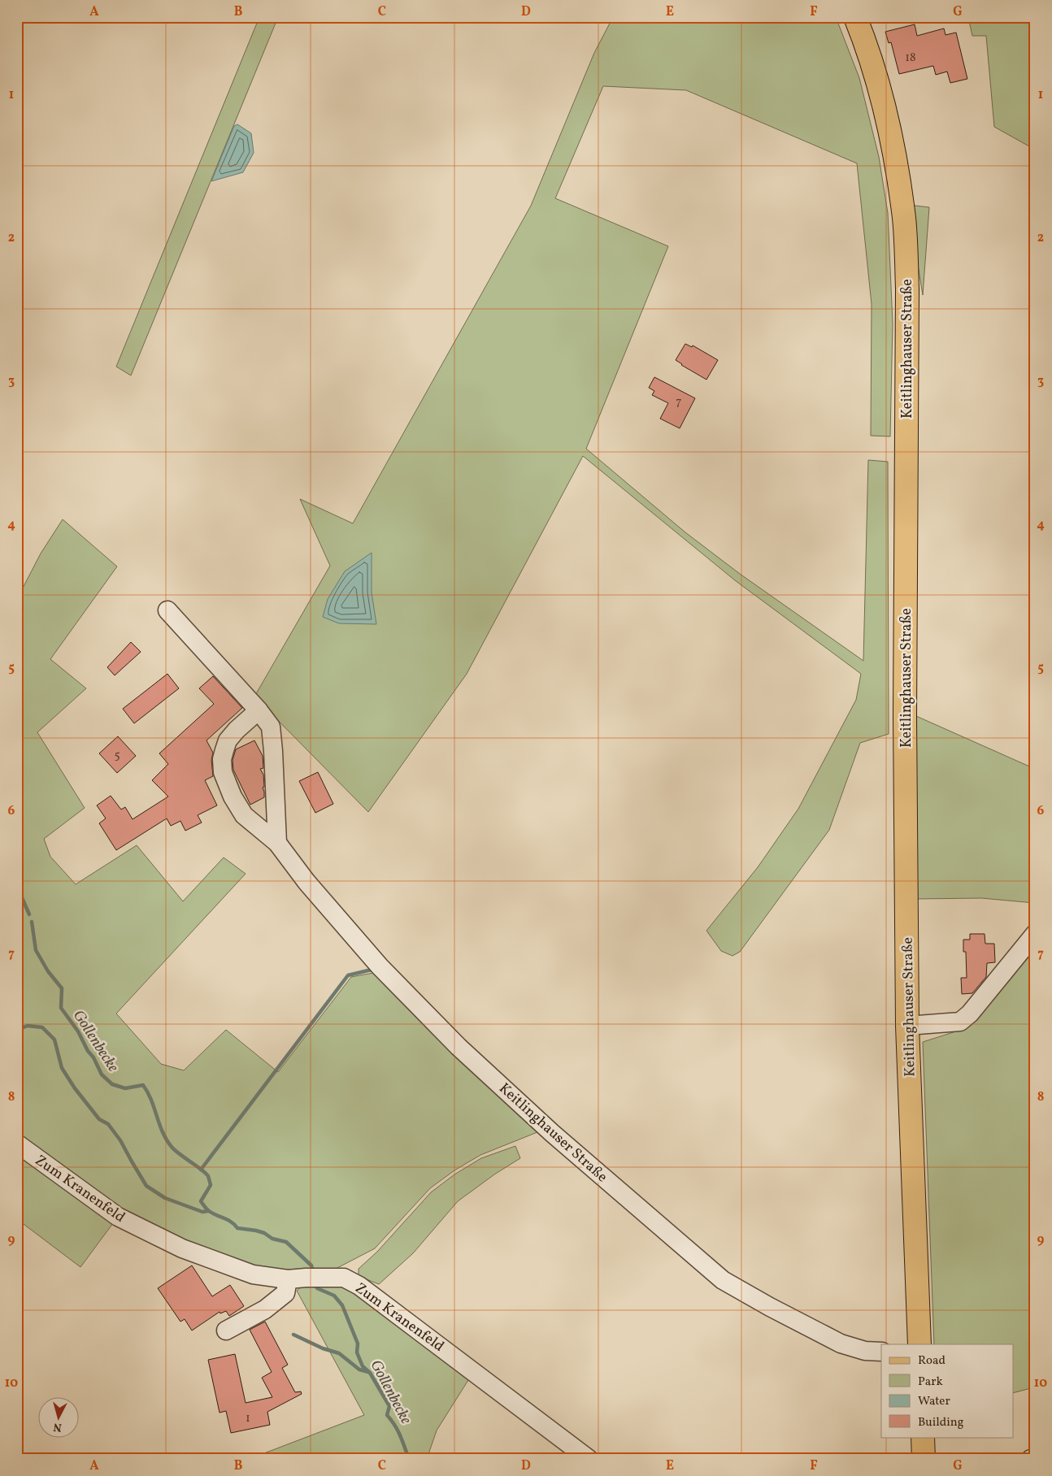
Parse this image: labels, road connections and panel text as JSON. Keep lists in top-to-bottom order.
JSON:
{
  "streets": {
    "main road": ["Keitlinghauser Straße"],
    "street": ["Zum Kranenfeld"]
  },
  "water": ["Gollenbecke"],
  "house_numbers": [
    "18",
    "7",
    "5",
    "1"
  ],
  "legend": [
    "Road",
    "Park",
    "Water",
    "Building"
  ],
  "north": "bottom",
  "grid": {
    "columns": [
      "A",
      "B",
      "C",
      "D",
      "E",
      "F",
      "G"
    ],
    "rows": [
      "1",
      "2",
      "3",
      "4",
      "5",
      "6",
      "7",
      "8",
      "9",
      "10"
    ]
  }
}
